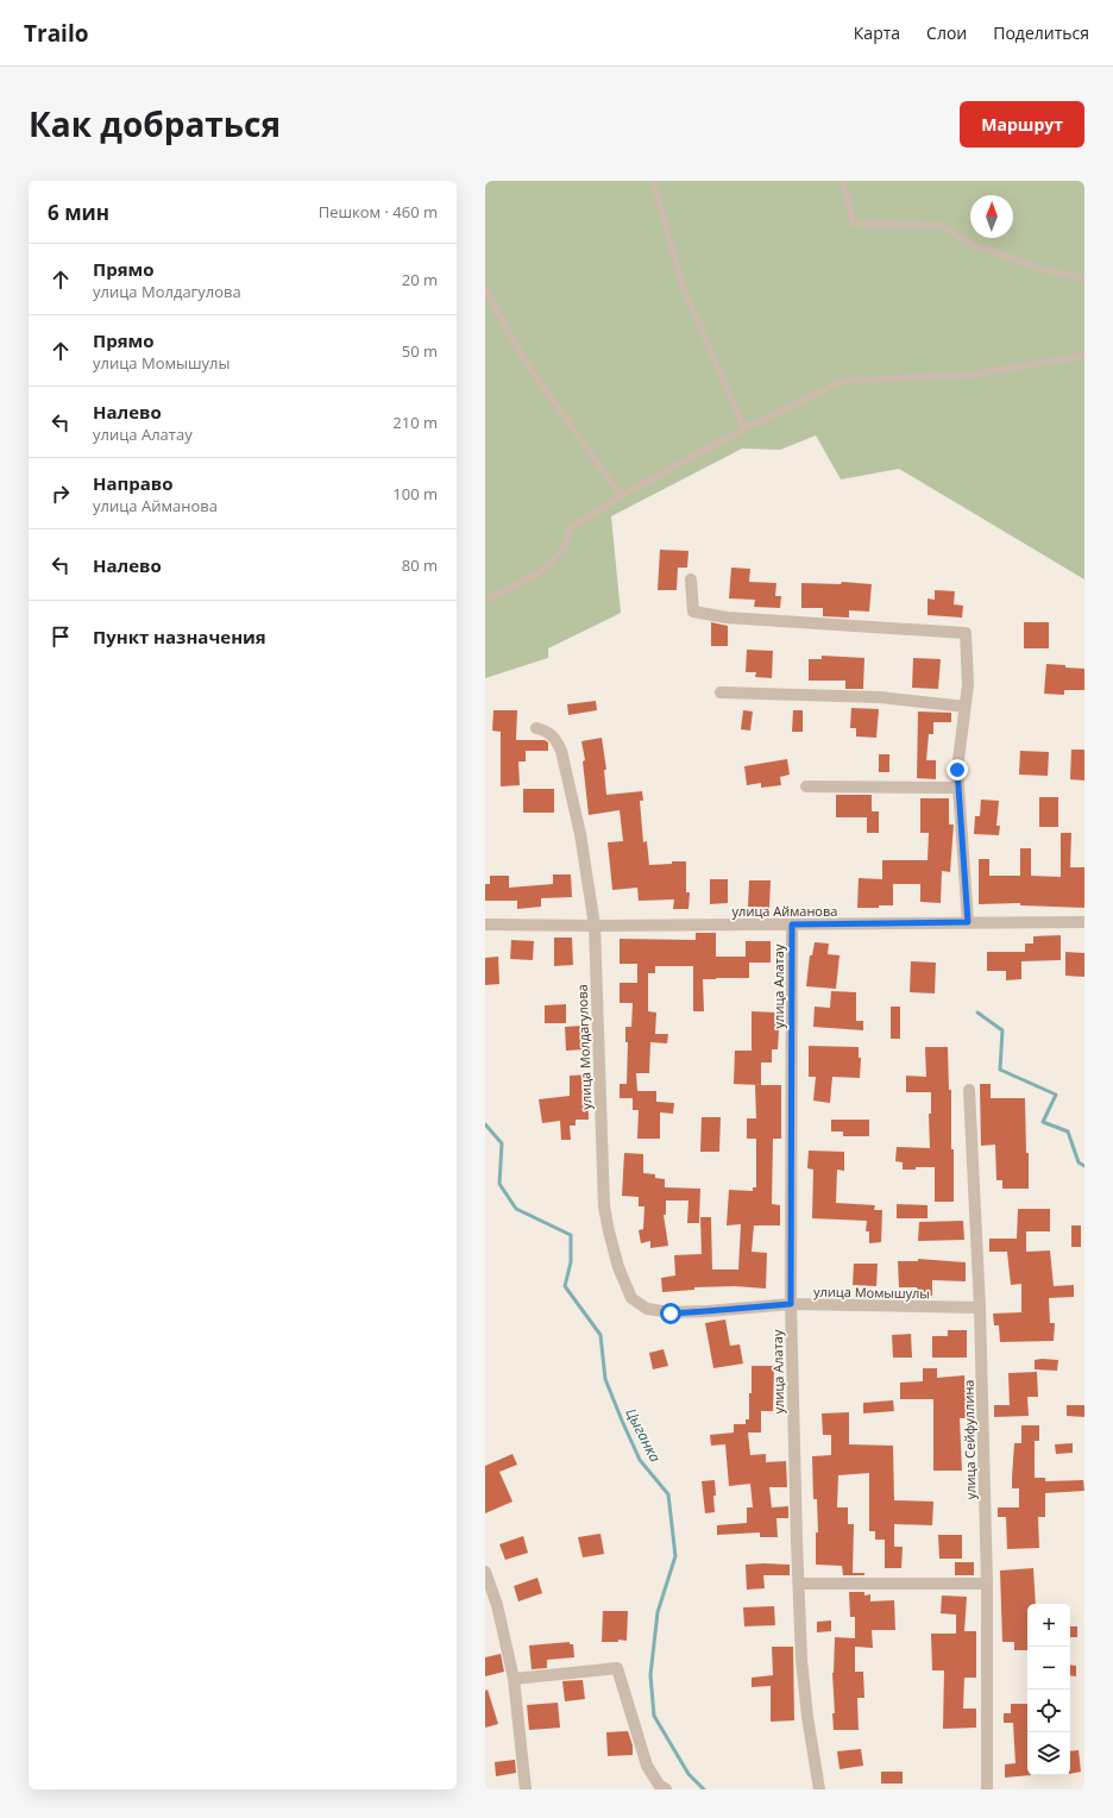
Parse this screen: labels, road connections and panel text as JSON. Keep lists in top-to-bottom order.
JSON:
{
  "streets": {
    "street": [
      "улица Айманова",
      "улица Алатау",
      "улица Молдагулова",
      "улица Момышулы",
      "улица Сейфуллина"
    ]
  },
  "crossings": [
    ["улица Айманова", "улица Алатау"],
    ["улица Айманова", "улица Молдагулова"],
    ["улица Алатау", "улица Момышулы"],
    ["улица Молдагулова", "улица Момышулы"],
    ["улица Момышулы", "улица Сейфуллина"]
  ],
  "water": ["Цыганка"],
  "north": "top",
  "page": {
    "header": "Trailo",
    "nav": ["Карта", "Слои", "Поделиться"],
    "title": "Как добраться",
    "buttons": "Маршрут",
    "heading": ["6 мин", "Пешком · 460 m"],
    "list": [
      ["Прямо", "улица Молдагулова", "20 m"],
      ["Прямо", "улица Момышулы", "50 m"],
      ["Налево", "улица Алатау", "210 m"],
      ["Направо", "улица Айманова", "100 m"],
      ["Налево", "80 m"],
      "Пункт назначения"
    ],
    "map_buttons": ["+", "−"]
  }
}
